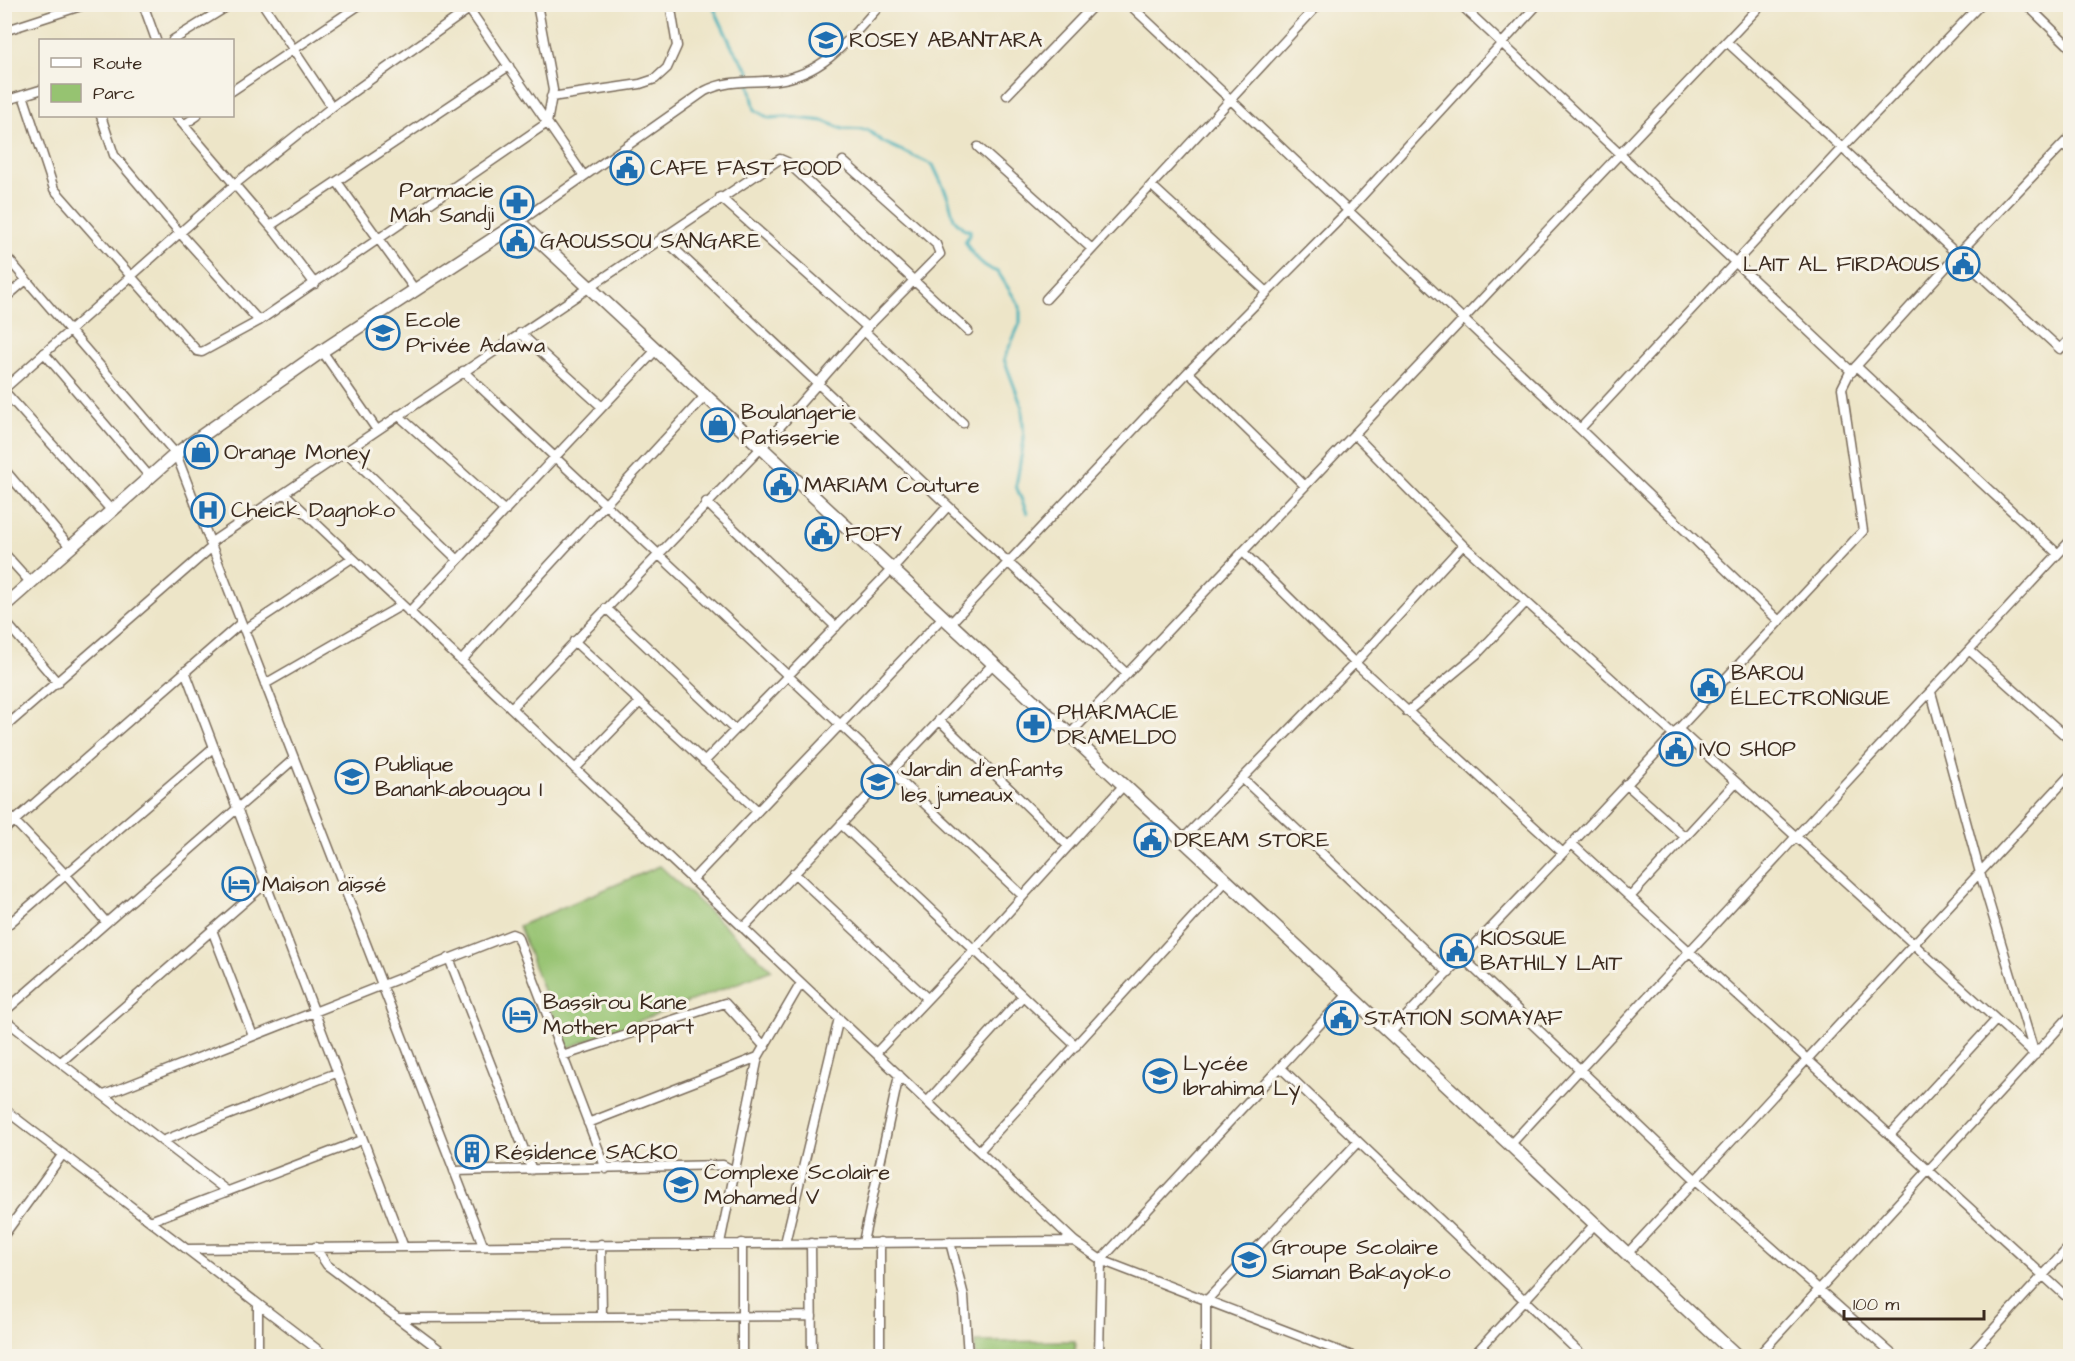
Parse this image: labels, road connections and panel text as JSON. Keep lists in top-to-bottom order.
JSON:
{
  "places": {
    "school or university": [
      "ROSEY ABANTARA",
      "Ecole Privée Adawa",
      "Publique Banankabougou I",
      "Jardin d'enfants les jumeaux",
      "Lycée Ibrahima Ly",
      "Complexe Scolaire Mohamed V",
      "Groupe Scolaire Siaman Bakayoko"
    ],
    "public building": [
      "CAFE FAST FOOD",
      "GAOUSSOU SANGARE",
      "LAIT AL FIRDAOUS",
      "MARIAM Couture",
      "FOFY",
      "BAROU ÉLECTRONIQUE",
      "IVO SHOP",
      "DREAM STORE",
      "KIOSQUE BATHILY LAIT",
      "STATION SOMAYAF"
    ],
    "pharmacy": ["Parmacie Mah Sandji", "PHARMACIE DRAMELDO"],
    "shop": ["Boulangerie Patisserie", "Orange Money"],
    "hospital": ["Cheick Dagnoko"],
    "hotel": ["Maison aïssé", "Bassirou Kane Mother appart"],
    "building": ["Résidence SACKO"]
  },
  "legend": ["Route", "Parc"],
  "scale_bar": "100 m"
}
